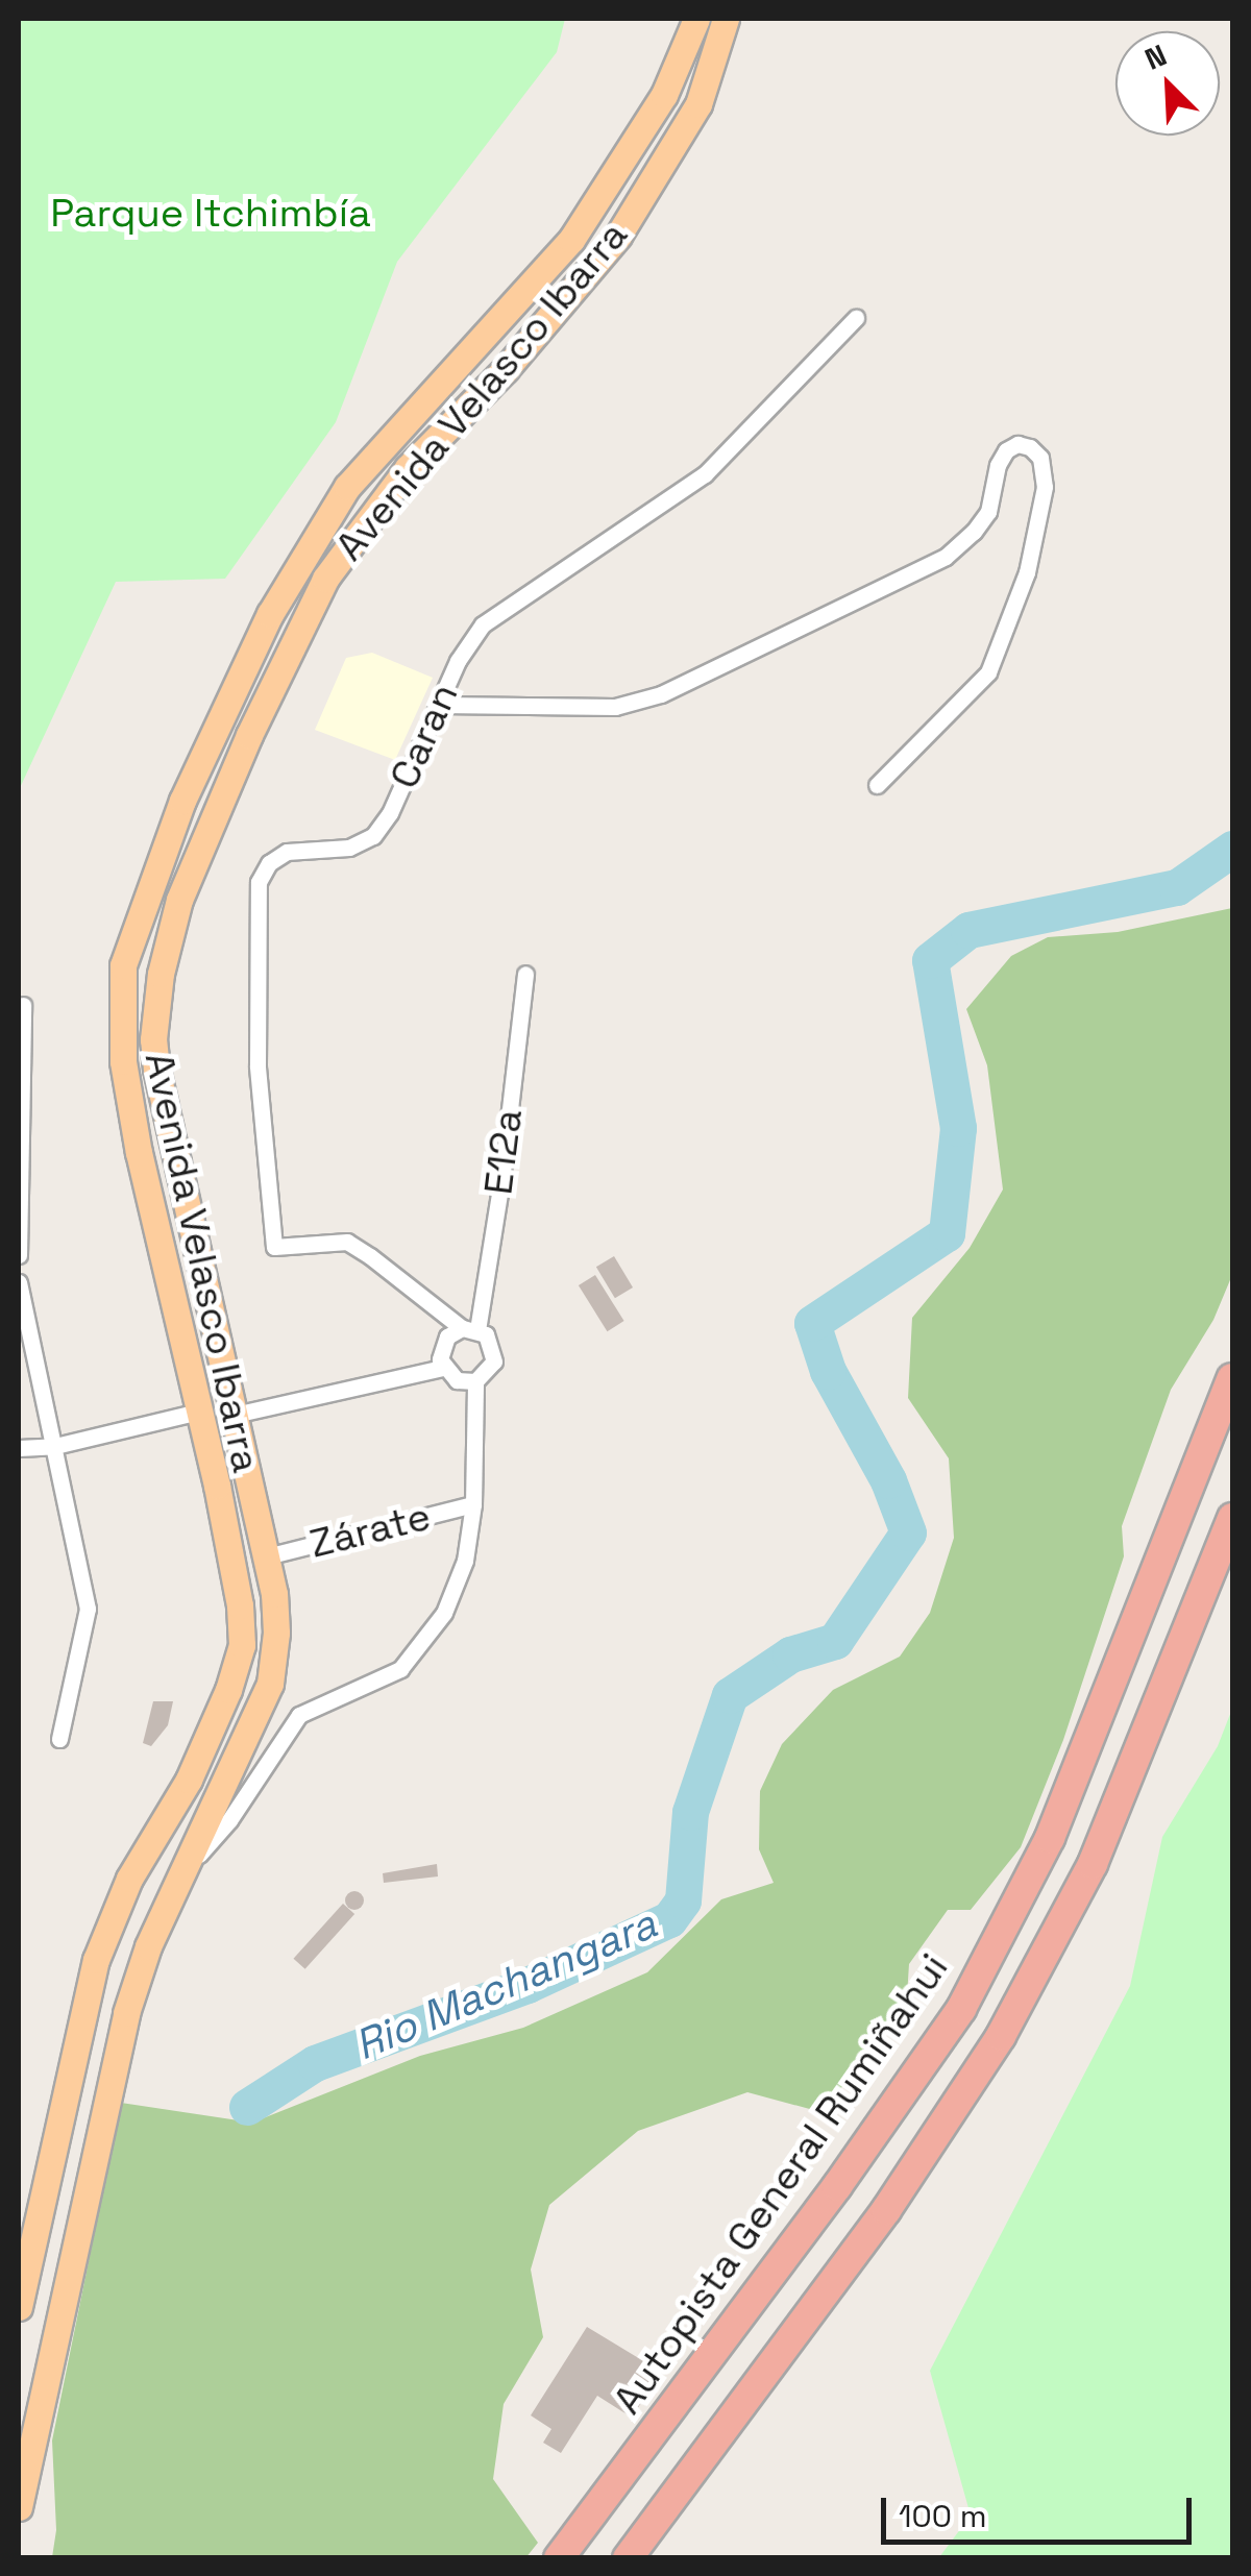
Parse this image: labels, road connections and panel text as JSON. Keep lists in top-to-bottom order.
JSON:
{
  "streets": {
    "highway": ["Autopista General Rumiñahui"],
    "main road": ["Avenida Velasco Ibarra"],
    "street": ["Caran", "E12a", "Zárate"]
  },
  "crossings": [
    ["Avenida Velasco Ibarra", "Zárate"],
    ["Caran", "E12a"]
  ],
  "water": ["Rio Machangara"],
  "parks": ["Parque Itchimbía"],
  "scale_bar": "100 m",
  "north": "top left"
}
